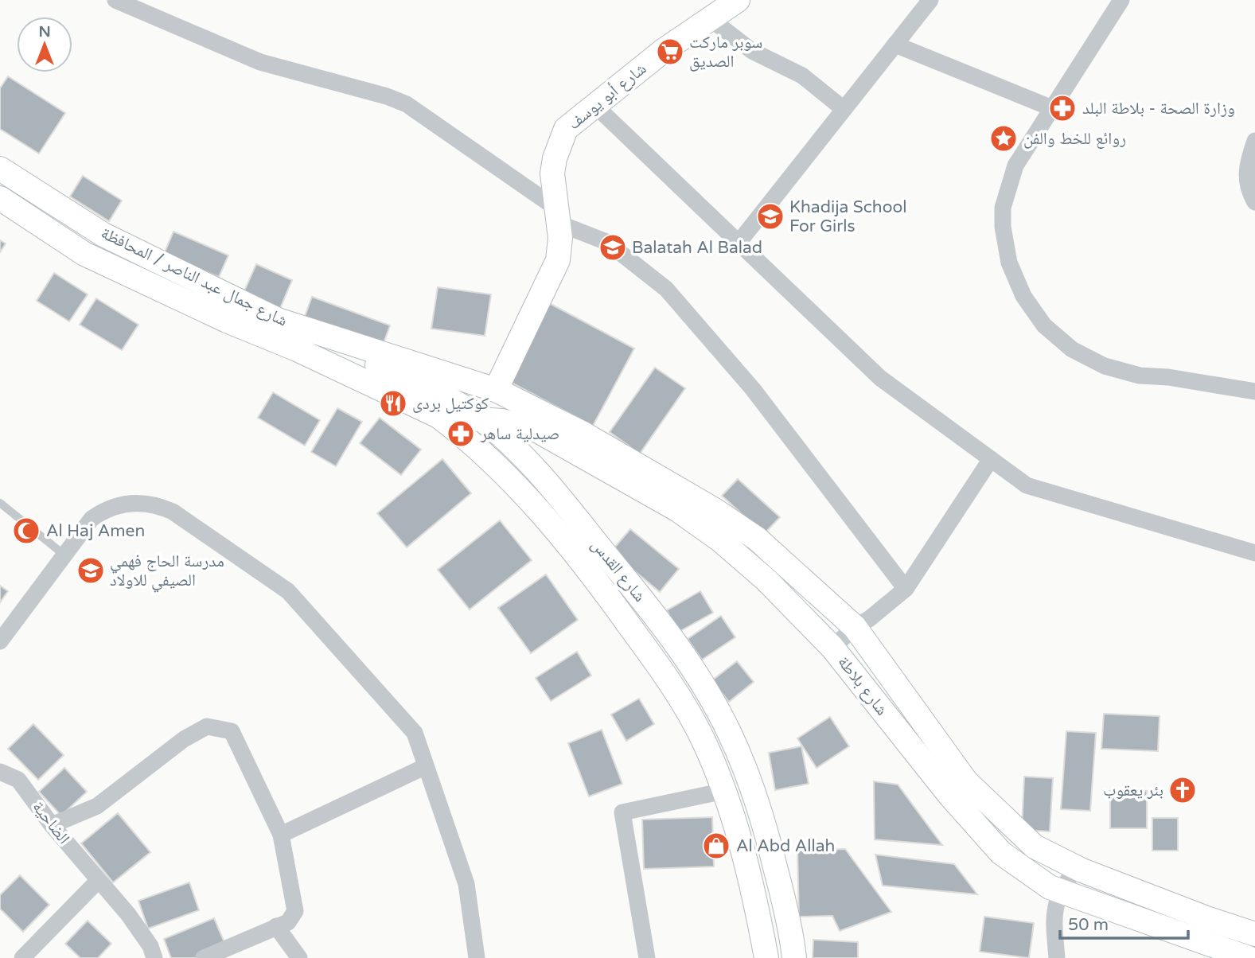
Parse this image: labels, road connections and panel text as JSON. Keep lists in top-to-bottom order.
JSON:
{
  "streets": {
    "main road": [
      "شارع أبو يوسف",
      "شارع جمال عبد الناصر / المحافظة",
      "شارع القدس",
      "شارع بلاطة"
    ],
    "street": ["الضاحية"]
  },
  "crossings": [
    ["شارع أبو يوسف", "شارع جمال عبد الناصر / المحافظة"],
    ["شارع أبو يوسف", "شارع بلاطة"],
    ["شارع جمال عبد الناصر / المحافظة", "شارع القدس"],
    ["شارع جمال عبد الناصر / المحافظة", "شارع بلاطة"],
    ["شارع القدس", "شارع بلاطة"]
  ],
  "places": {
    "supermarket": ["سوبر ماركت الصديق"],
    "pharmacy": ["وزارة الصحة - بلاطة البلد", "صيدلية ساهر"],
    "place": ["روائع للخط والفن"],
    "school or university": ["Khadija School For Girls", "Balatah Al Balad", "مدرسة الحاج فهمي الصيفي للاولاد"],
    "restaurant": ["كوكتيل بردى"],
    "mosque": ["Al Haj Amen"],
    "church": ["بئر يعقوب"],
    "shop": ["Al Abd Allah"]
  },
  "scale_bar": "50 m",
  "north": "top"
}
